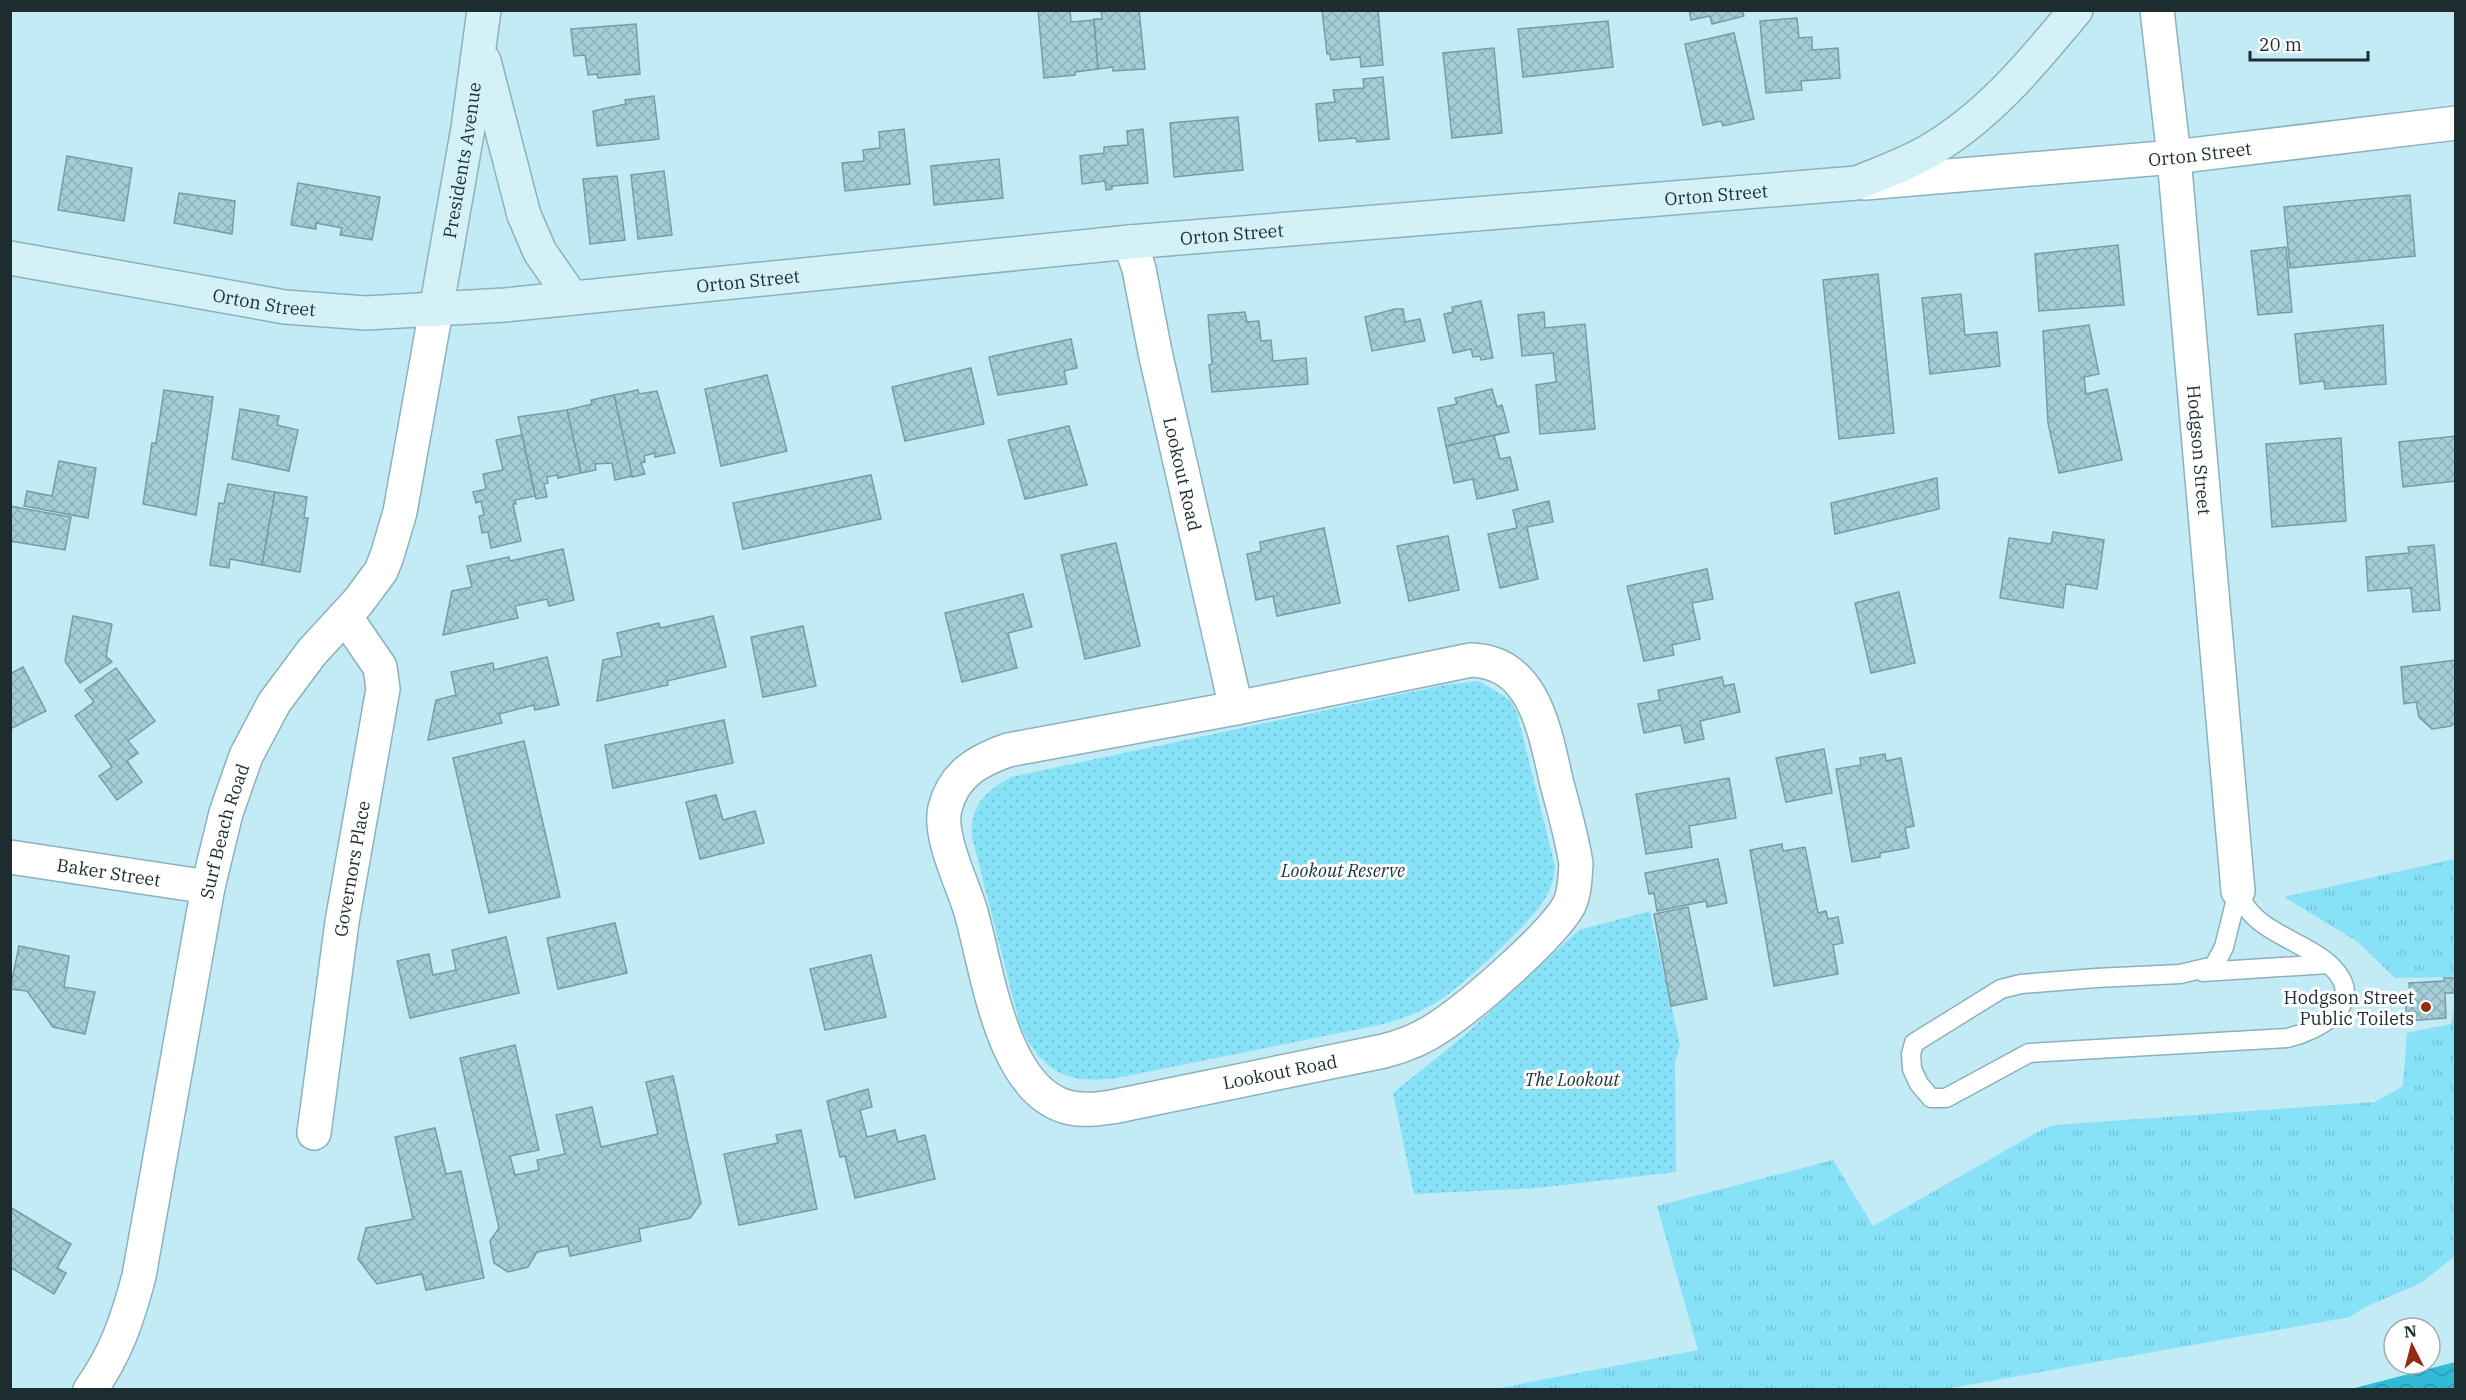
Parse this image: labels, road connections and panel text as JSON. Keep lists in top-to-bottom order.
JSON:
{
  "streets": {
    "main road": ["Orton Street", "Presidents Avenue"],
    "street": [
      "Hodgson Street",
      "Lookout Road",
      "Surf Beach Road",
      "Governors Place",
      "Baker Street"
    ]
  },
  "crossings": [
    ["Orton Street", "Presidents Avenue"],
    ["Orton Street", "Hodgson Street"],
    ["Orton Street", "Lookout Road"],
    ["Orton Street", "Surf Beach Road"],
    ["Presidents Avenue", "Surf Beach Road"],
    ["Surf Beach Road", "Governors Place"],
    ["Surf Beach Road", "Baker Street"]
  ],
  "parks": ["Lookout Reserve", "The Lookout"],
  "places": ["Hodgson Street Public Toilets"],
  "scale_bar": "20 m",
  "north": "top"
}
